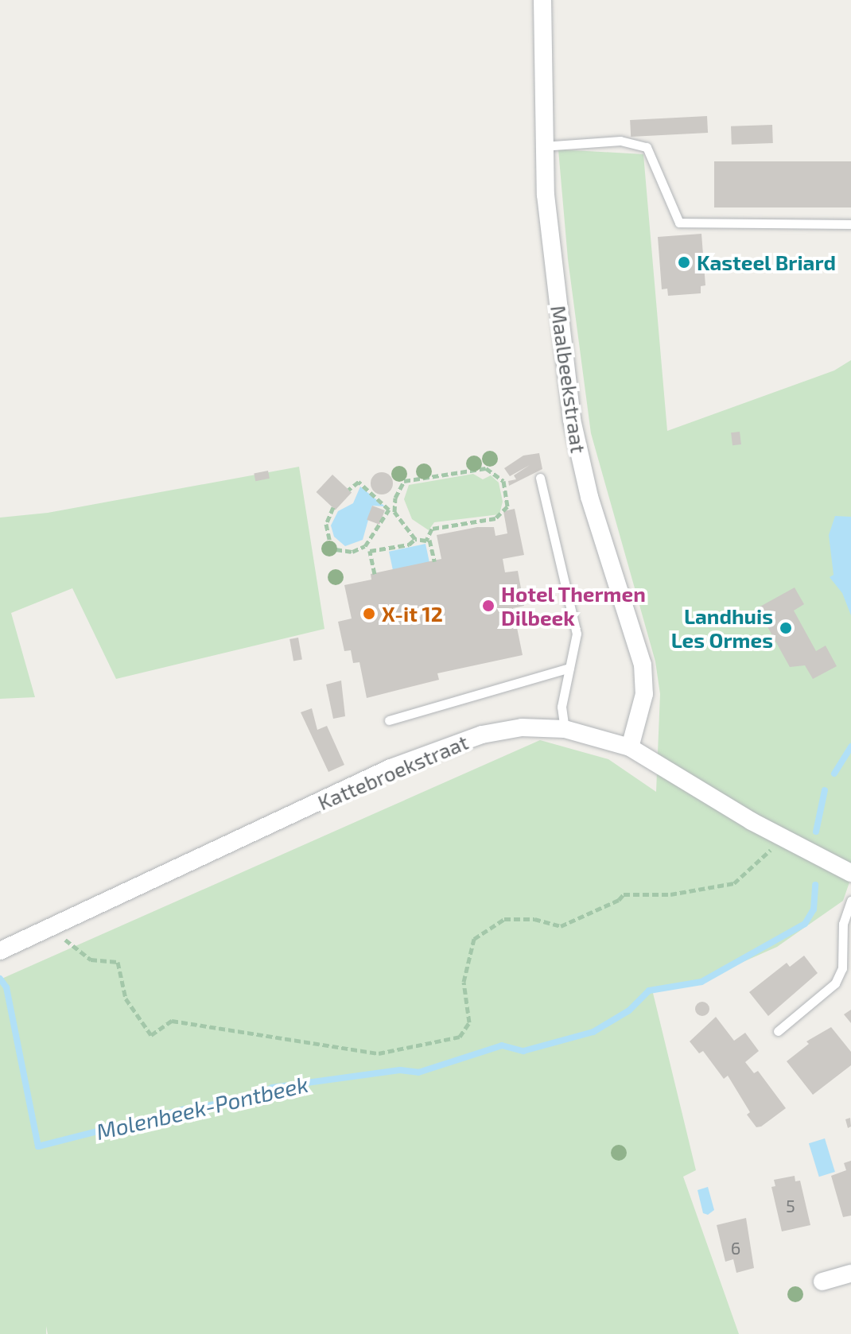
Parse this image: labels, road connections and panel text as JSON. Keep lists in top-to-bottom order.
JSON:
{
  "streets": {
    "street": ["Maalbeekstraat", "Kattebroekstraat"]
  },
  "crossings": [
    ["Maalbeekstraat", "Kattebroekstraat"]
  ],
  "water": ["Molenbeek-Pontbeek"],
  "places": [
    "Kasteel Briard",
    "Hotel Thermen Dilbeek",
    "X-it 12",
    "Landhuis Les Ormes"
  ],
  "house_numbers": ["5", "6"]
}
